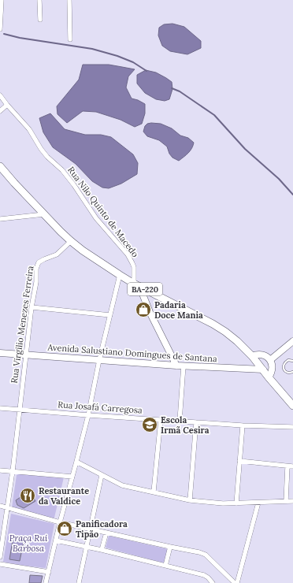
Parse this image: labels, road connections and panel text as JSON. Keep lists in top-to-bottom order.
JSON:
{
  "streets": {
    "main road": ["BA-220"],
    "street": [
      "Rua Nilo Quinto de Macedo",
      "Rua Virgilio Menezes Ferreira",
      "Avenida Salustiano Domingues de Santana",
      "Rua Josafá Carregosa"
    ]
  },
  "crossings": [
    ["Rua Nilo Quinto de Macedo", "BA-220"],
    ["BA-220", "Rua Virgilio Menezes Ferreira"],
    ["BA-220", "Avenida Salustiano Domingues de Santana"],
    ["Rua Virgilio Menezes Ferreira", "Avenida Salustiano Domingues de Santana"],
    ["Rua Virgilio Menezes Ferreira", "Rua Josafá Carregosa"]
  ],
  "parks": ["Praça Rui Barbosa"],
  "places": {
    "shop": ["Padaria Doce Mania", "Panificadora Tipão"],
    "school or university": ["Escola Irmã Cesira"],
    "restaurant": ["Restaurante da Valdice"]
  }
}
